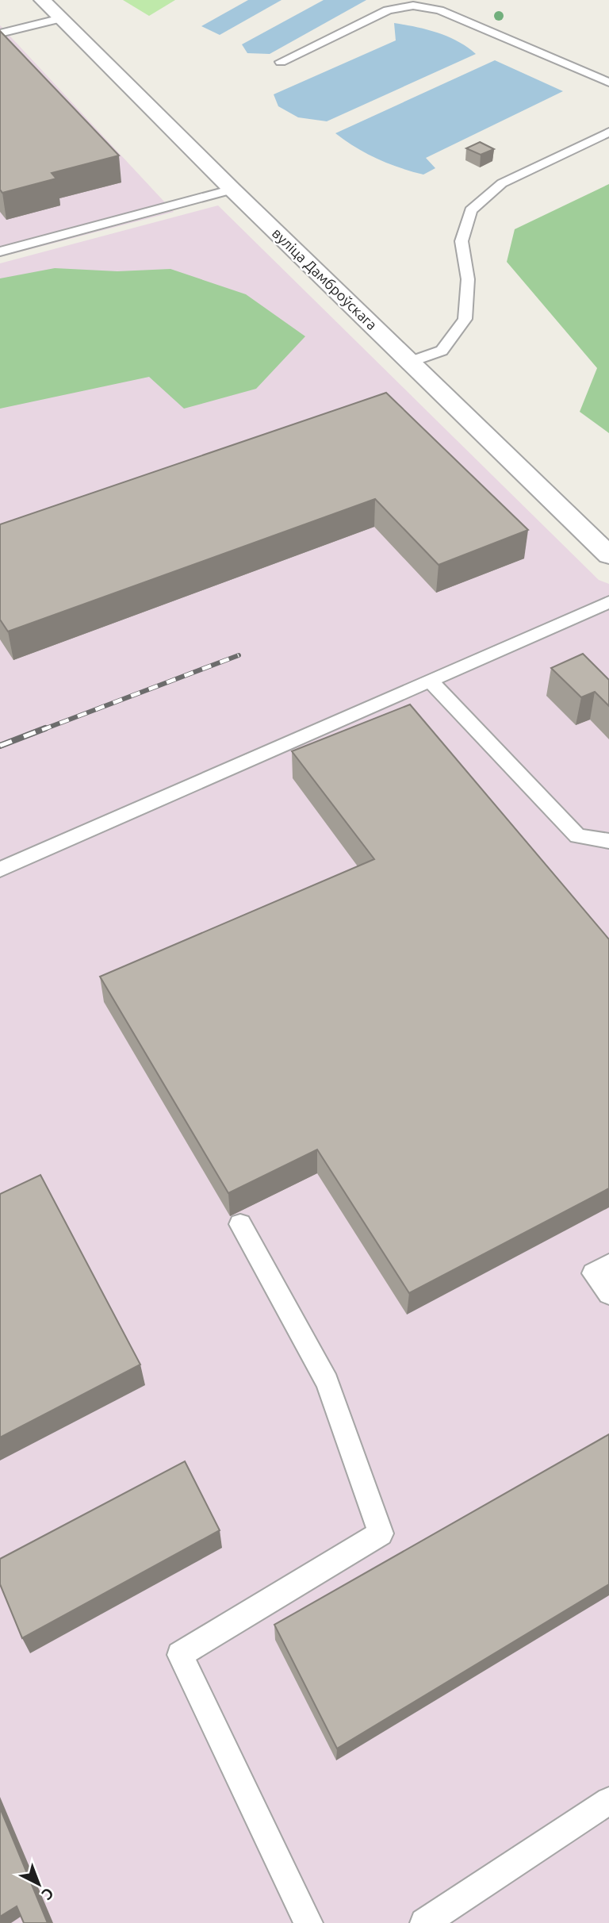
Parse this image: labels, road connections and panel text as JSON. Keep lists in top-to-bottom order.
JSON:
{
  "streets": {
    "street": ["вуліца Дамброўскага"]
  },
  "north": "bottom right"
}
